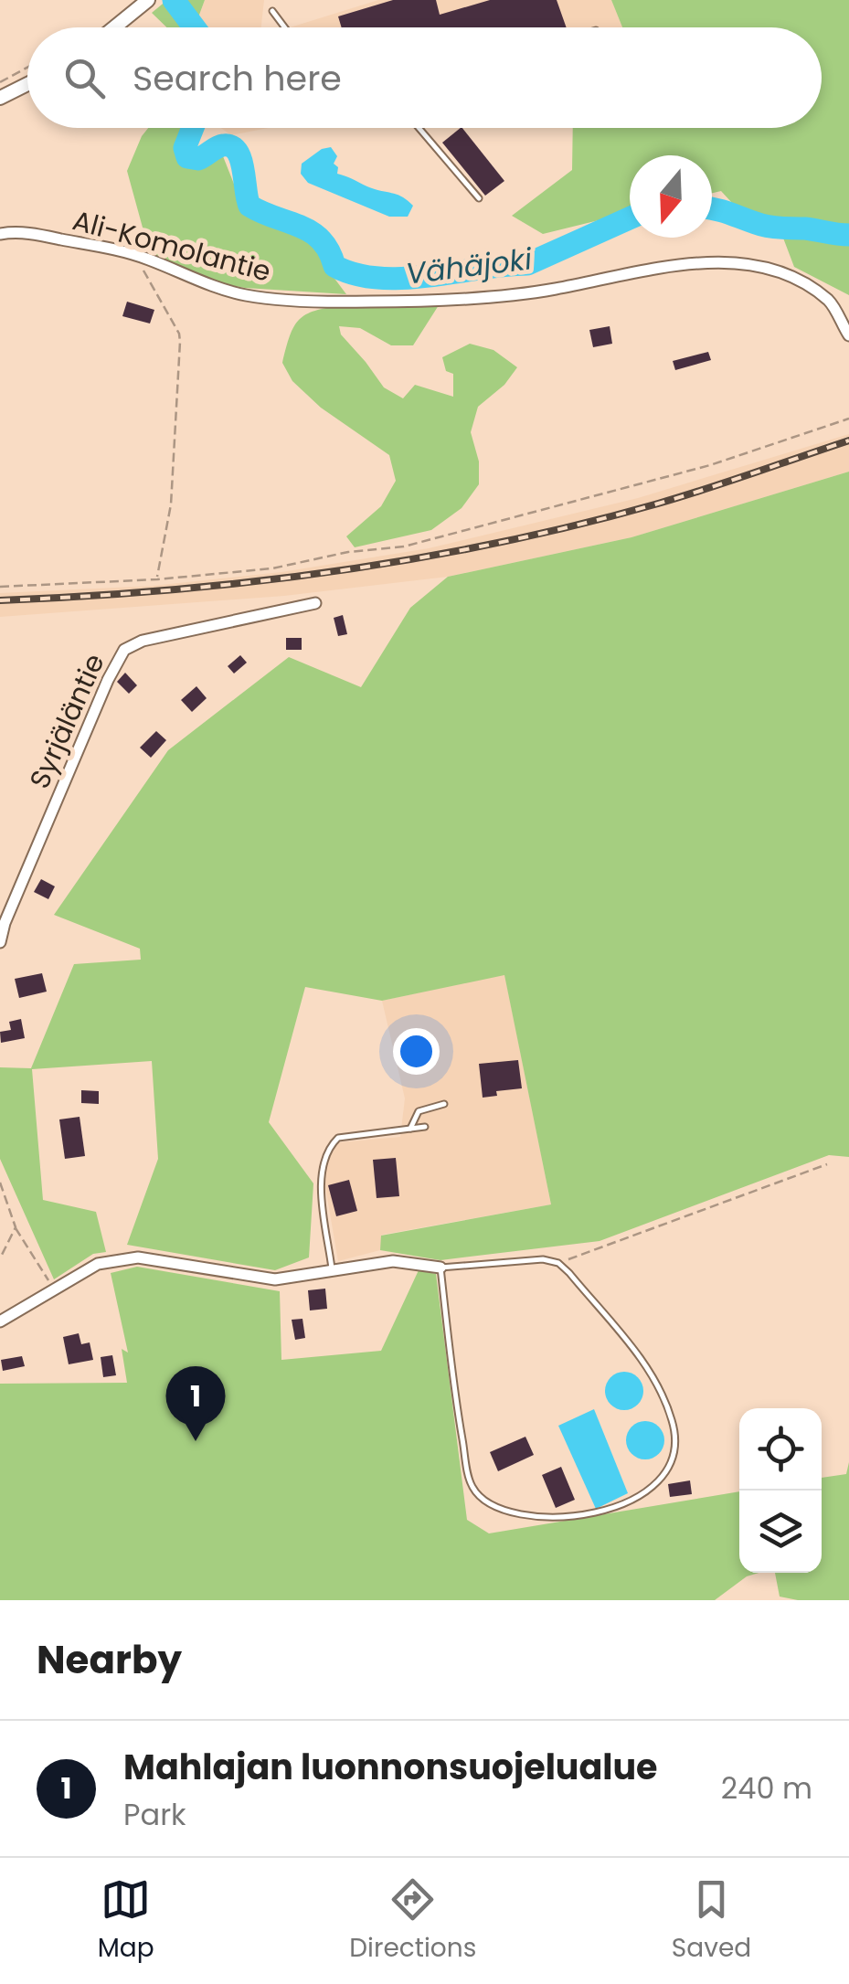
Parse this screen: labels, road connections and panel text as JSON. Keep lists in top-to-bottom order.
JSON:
{
  "streets": {
    "street": ["Ali-Komolantie", "Syrjäläntie"]
  },
  "water": ["Vähäjoki"],
  "north": "bottom",
  "page": {
    "search": "Search here",
    "pins": "1",
    "heading": "Nearby",
    "list": [
      {
        "mark": "1",
        "name": "Mahlajan luonnonsuojelualue",
        "note": "Park",
        "value": "240 m"
      }
    ],
    "nav": ["Map", "Directions", "Saved"]
  }
}
